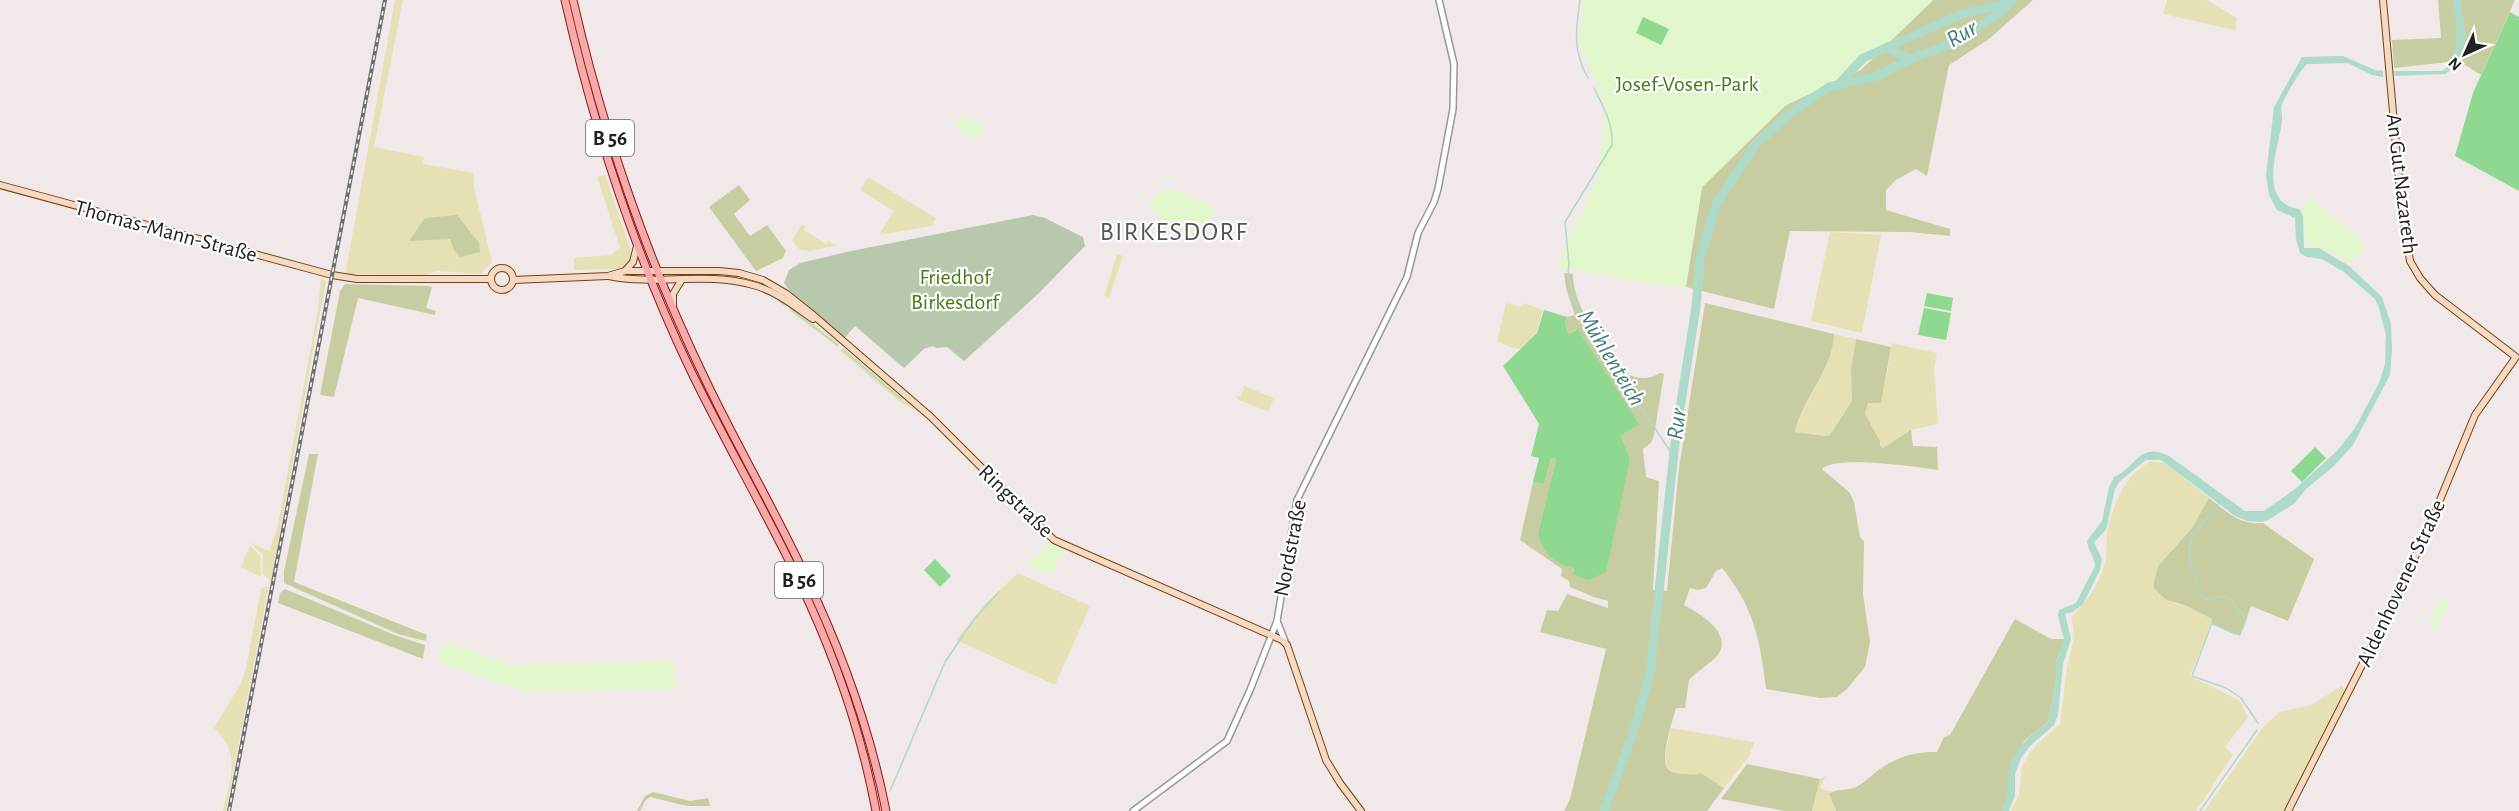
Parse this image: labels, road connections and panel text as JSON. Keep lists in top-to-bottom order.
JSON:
{
  "streets": {
    "main road": [
      "B 56",
      "An Gut Nazareth",
      "Thomas-Mann-Straße",
      "Ringstraße",
      "Aldenhovener Straße"
    ],
    "street": ["Nordstraße"]
  },
  "crossings": [
    ["B 56", "Ringstraße"],
    ["An Gut Nazareth", "Aldenhovener Straße"],
    ["Ringstraße", "Nordstraße"]
  ],
  "districts": ["BIRKESDORF"],
  "water": ["Rur", "Mühlenteich"],
  "parks": ["Josef-Vosen-Park", "Friedhof Birkesdorf"],
  "north": "bottom left"
}
